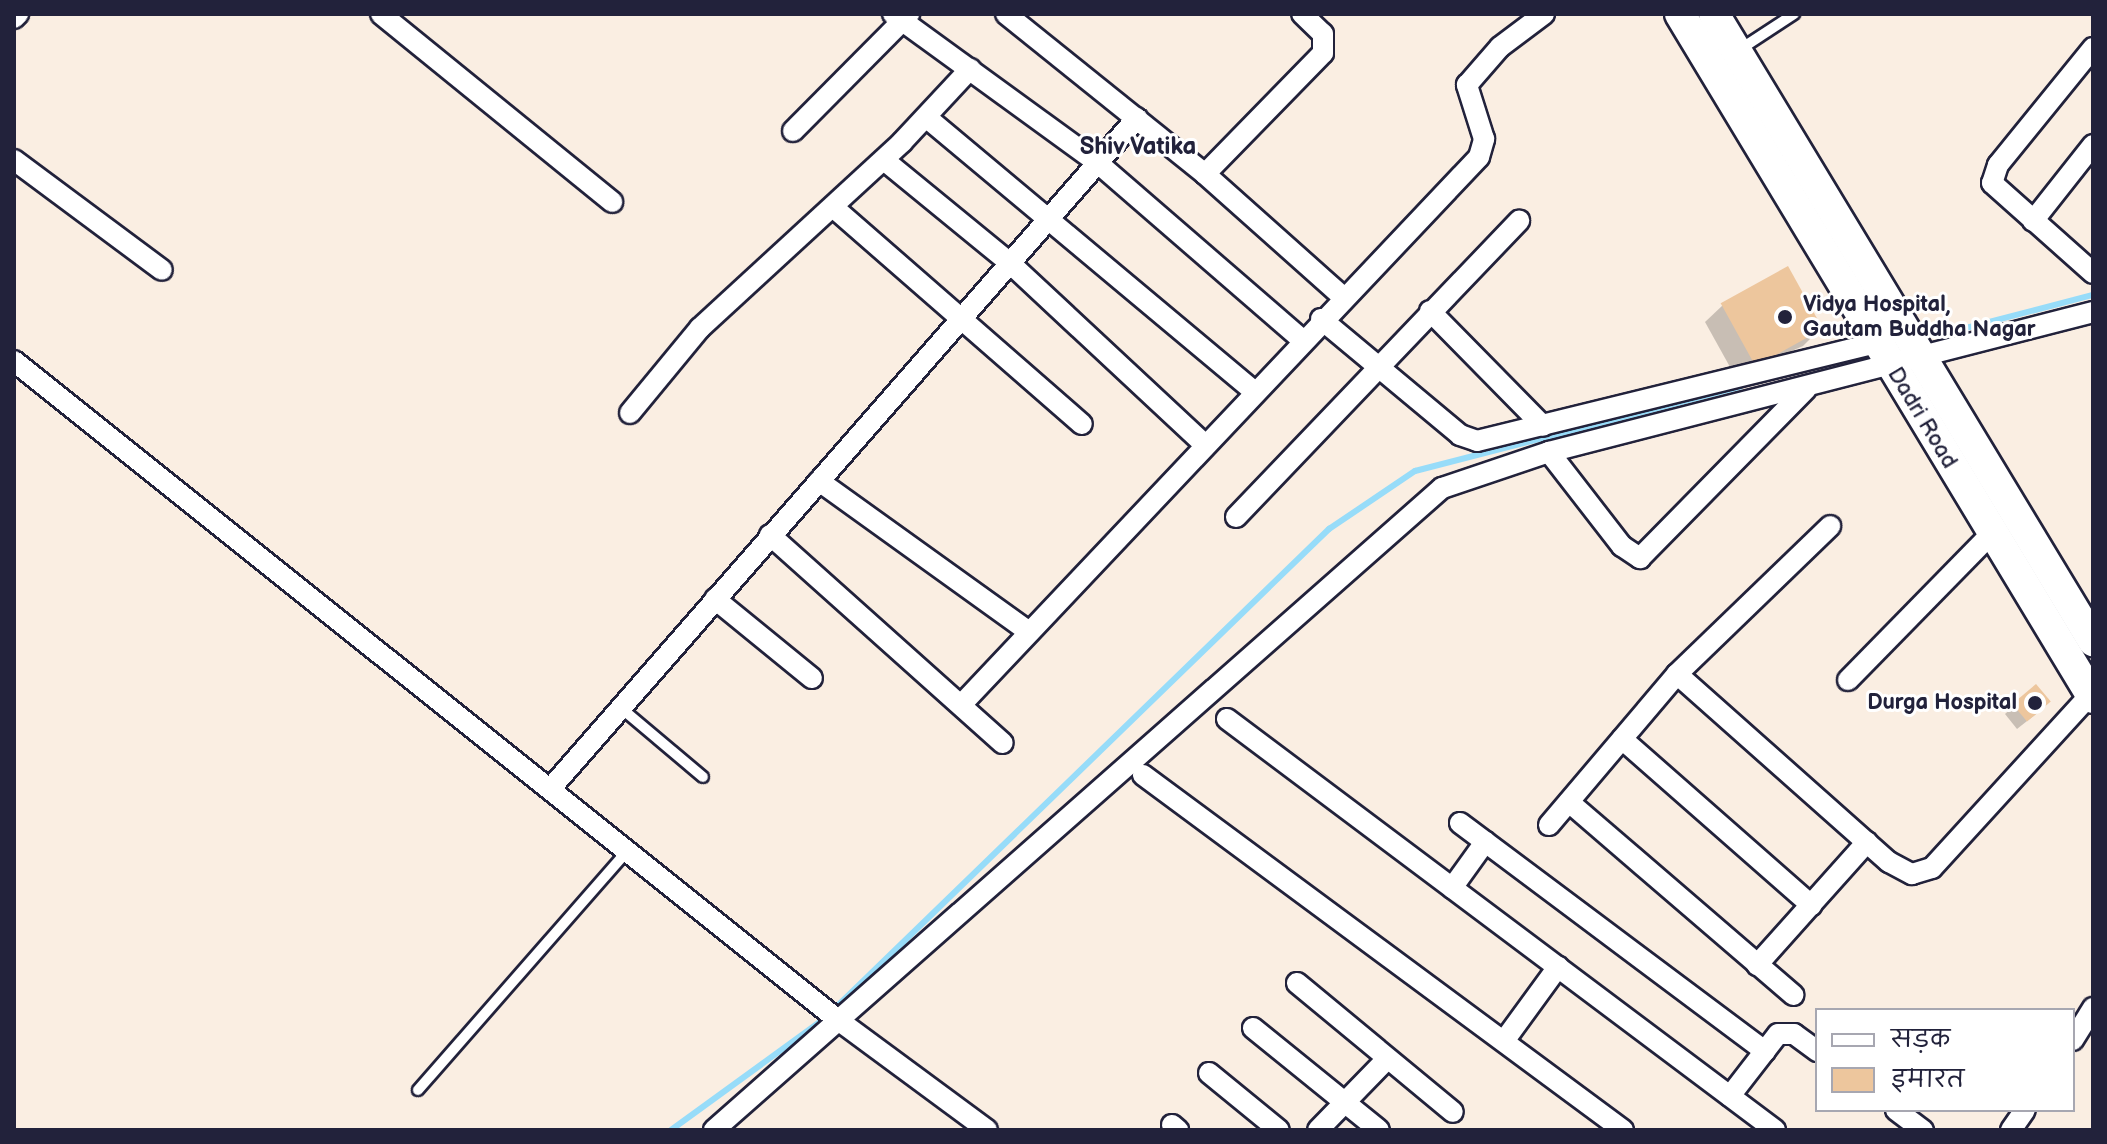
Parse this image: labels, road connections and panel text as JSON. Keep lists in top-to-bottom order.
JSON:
{
  "streets": {
    "street": ["Dadri Road"]
  },
  "districts": ["Shiv Vatika"],
  "places": ["Vidya Hospital, Gautam Buddha Nagar", "Durga Hospital"],
  "legend": ["सड़क", "इमारत"]
}
